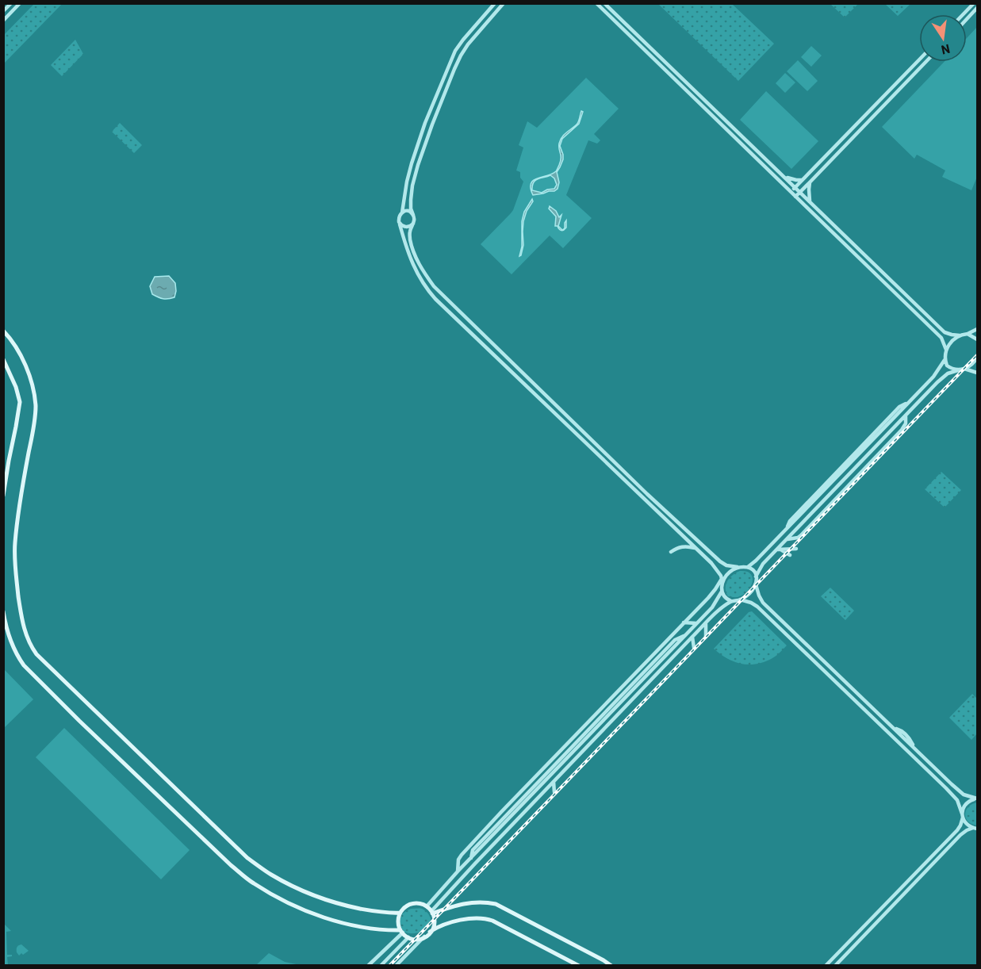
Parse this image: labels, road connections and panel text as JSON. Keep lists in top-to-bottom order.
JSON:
{
  "north": "bottom"
}
